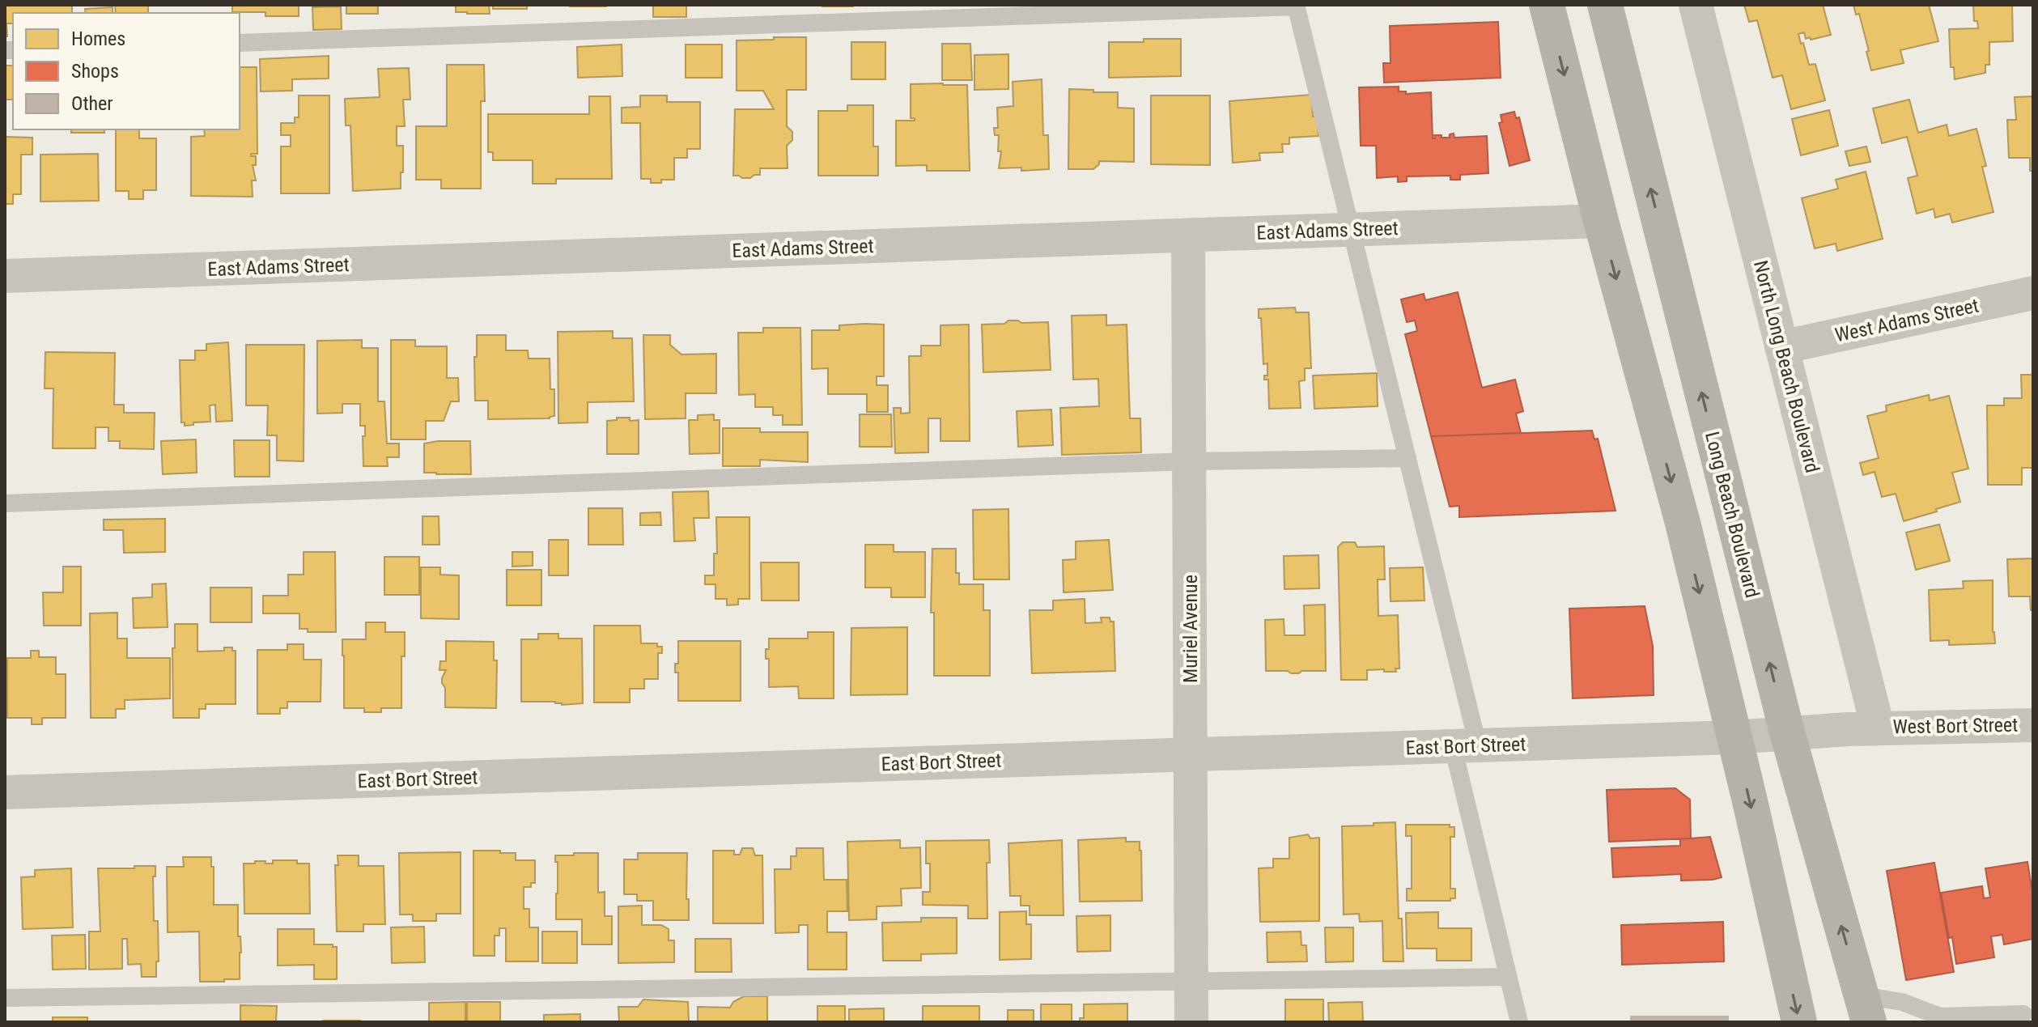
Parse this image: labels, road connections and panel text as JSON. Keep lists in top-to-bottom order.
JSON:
{
  "streets": {
    "main road": ["Long Beach Boulevard"],
    "street": [
      "East Adams Street",
      "West Adams Street",
      "North Long Beach Boulevard",
      "Muriel Avenue",
      "West Bort Street",
      "East Bort Street"
    ]
  },
  "crossings": [
    ["East Adams Street", "Muriel Avenue"],
    ["West Adams Street", "North Long Beach Boulevard"],
    ["North Long Beach Boulevard", "West Bort Street"],
    ["North Long Beach Boulevard", "East Bort Street"],
    ["Long Beach Boulevard", "East Bort Street"],
    ["Muriel Avenue", "East Bort Street"],
    ["West Bort Street", "East Bort Street"]
  ],
  "legend": ["Homes", "Shops", "Other"]
}
